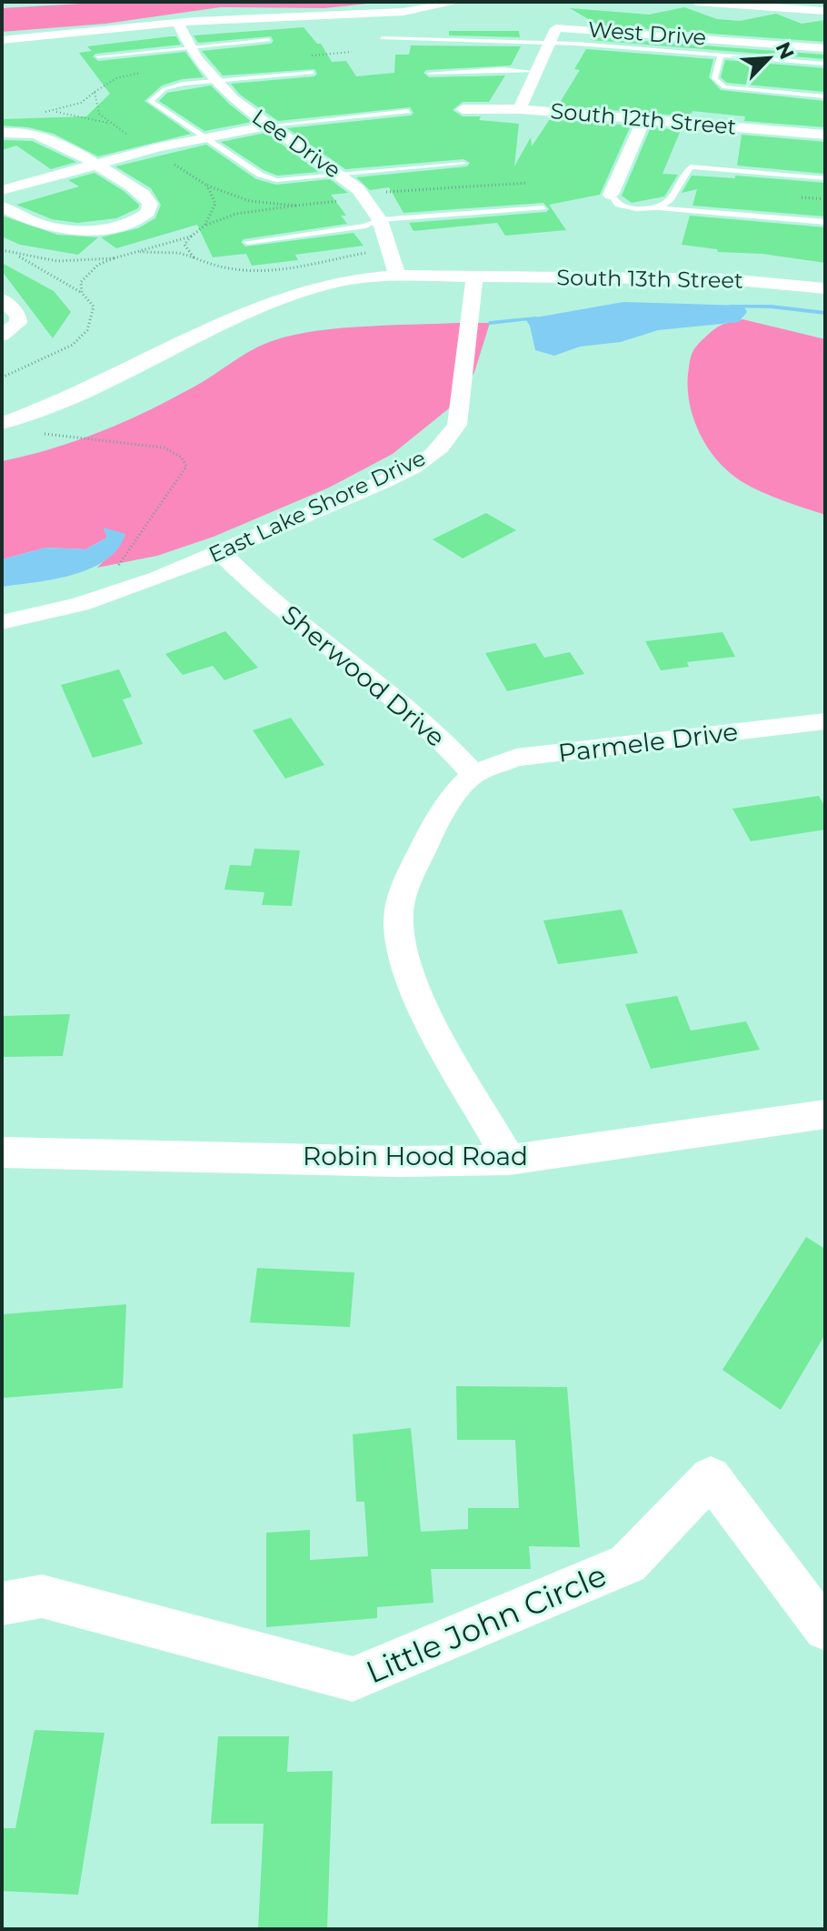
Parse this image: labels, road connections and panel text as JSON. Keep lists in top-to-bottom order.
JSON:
{
  "streets": {
    "street": [
      "West Drive",
      "South 12th Street",
      "Lee Drive",
      "South 13th Street",
      "East Lake Shore Drive",
      "Sherwood Drive",
      "Parmele Drive",
      "Robin Hood Road",
      "Little John Circle"
    ]
  },
  "crossings": [
    ["South 13th Street", "East Lake Shore Drive"],
    ["East Lake Shore Drive", "Sherwood Drive"],
    ["Sherwood Drive", "Parmele Drive"]
  ],
  "north": "top right"
}
